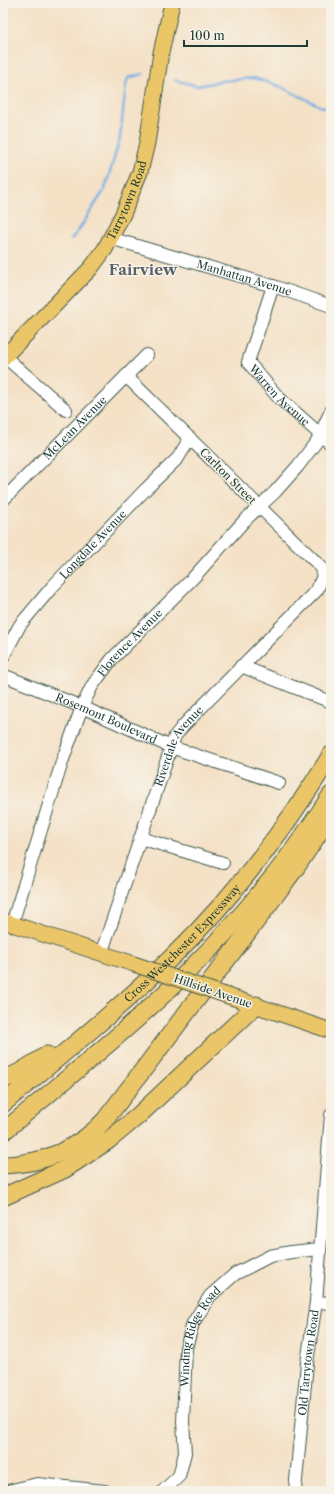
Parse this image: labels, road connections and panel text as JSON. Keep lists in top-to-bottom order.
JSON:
{
  "streets": {
    "highway": ["Cross Westchester Expressway"],
    "main road": ["Tarrytown Road", "Hillside Avenue"],
    "street": [
      "Manhattan Avenue",
      "Warren Avenue",
      "McLean Avenue",
      "Carlton Street",
      "Longdale Avenue",
      "Florence Avenue",
      "Rosemont Boulevard",
      "Riverdale Avenue",
      "Winding Ridge Road",
      "Old Tarrytown Road"
    ]
  },
  "crossings": [
    ["Tarrytown Road", "Manhattan Avenue"],
    ["Manhattan Avenue", "Warren Avenue"],
    ["Warren Avenue", "Florence Avenue"],
    ["McLean Avenue", "Carlton Street"],
    ["Carlton Street", "Longdale Avenue"],
    ["Carlton Street", "Florence Avenue"],
    ["Carlton Street", "Riverdale Avenue"],
    ["Florence Avenue", "Rosemont Boulevard"],
    ["Florence Avenue", "Hillside Avenue"],
    ["Rosemont Boulevard", "Riverdale Avenue"],
    ["Riverdale Avenue", "Hillside Avenue"],
    ["Winding Ridge Road", "Old Tarrytown Road"]
  ],
  "districts": ["Fairview"],
  "scale_bar": "100 m"
}
